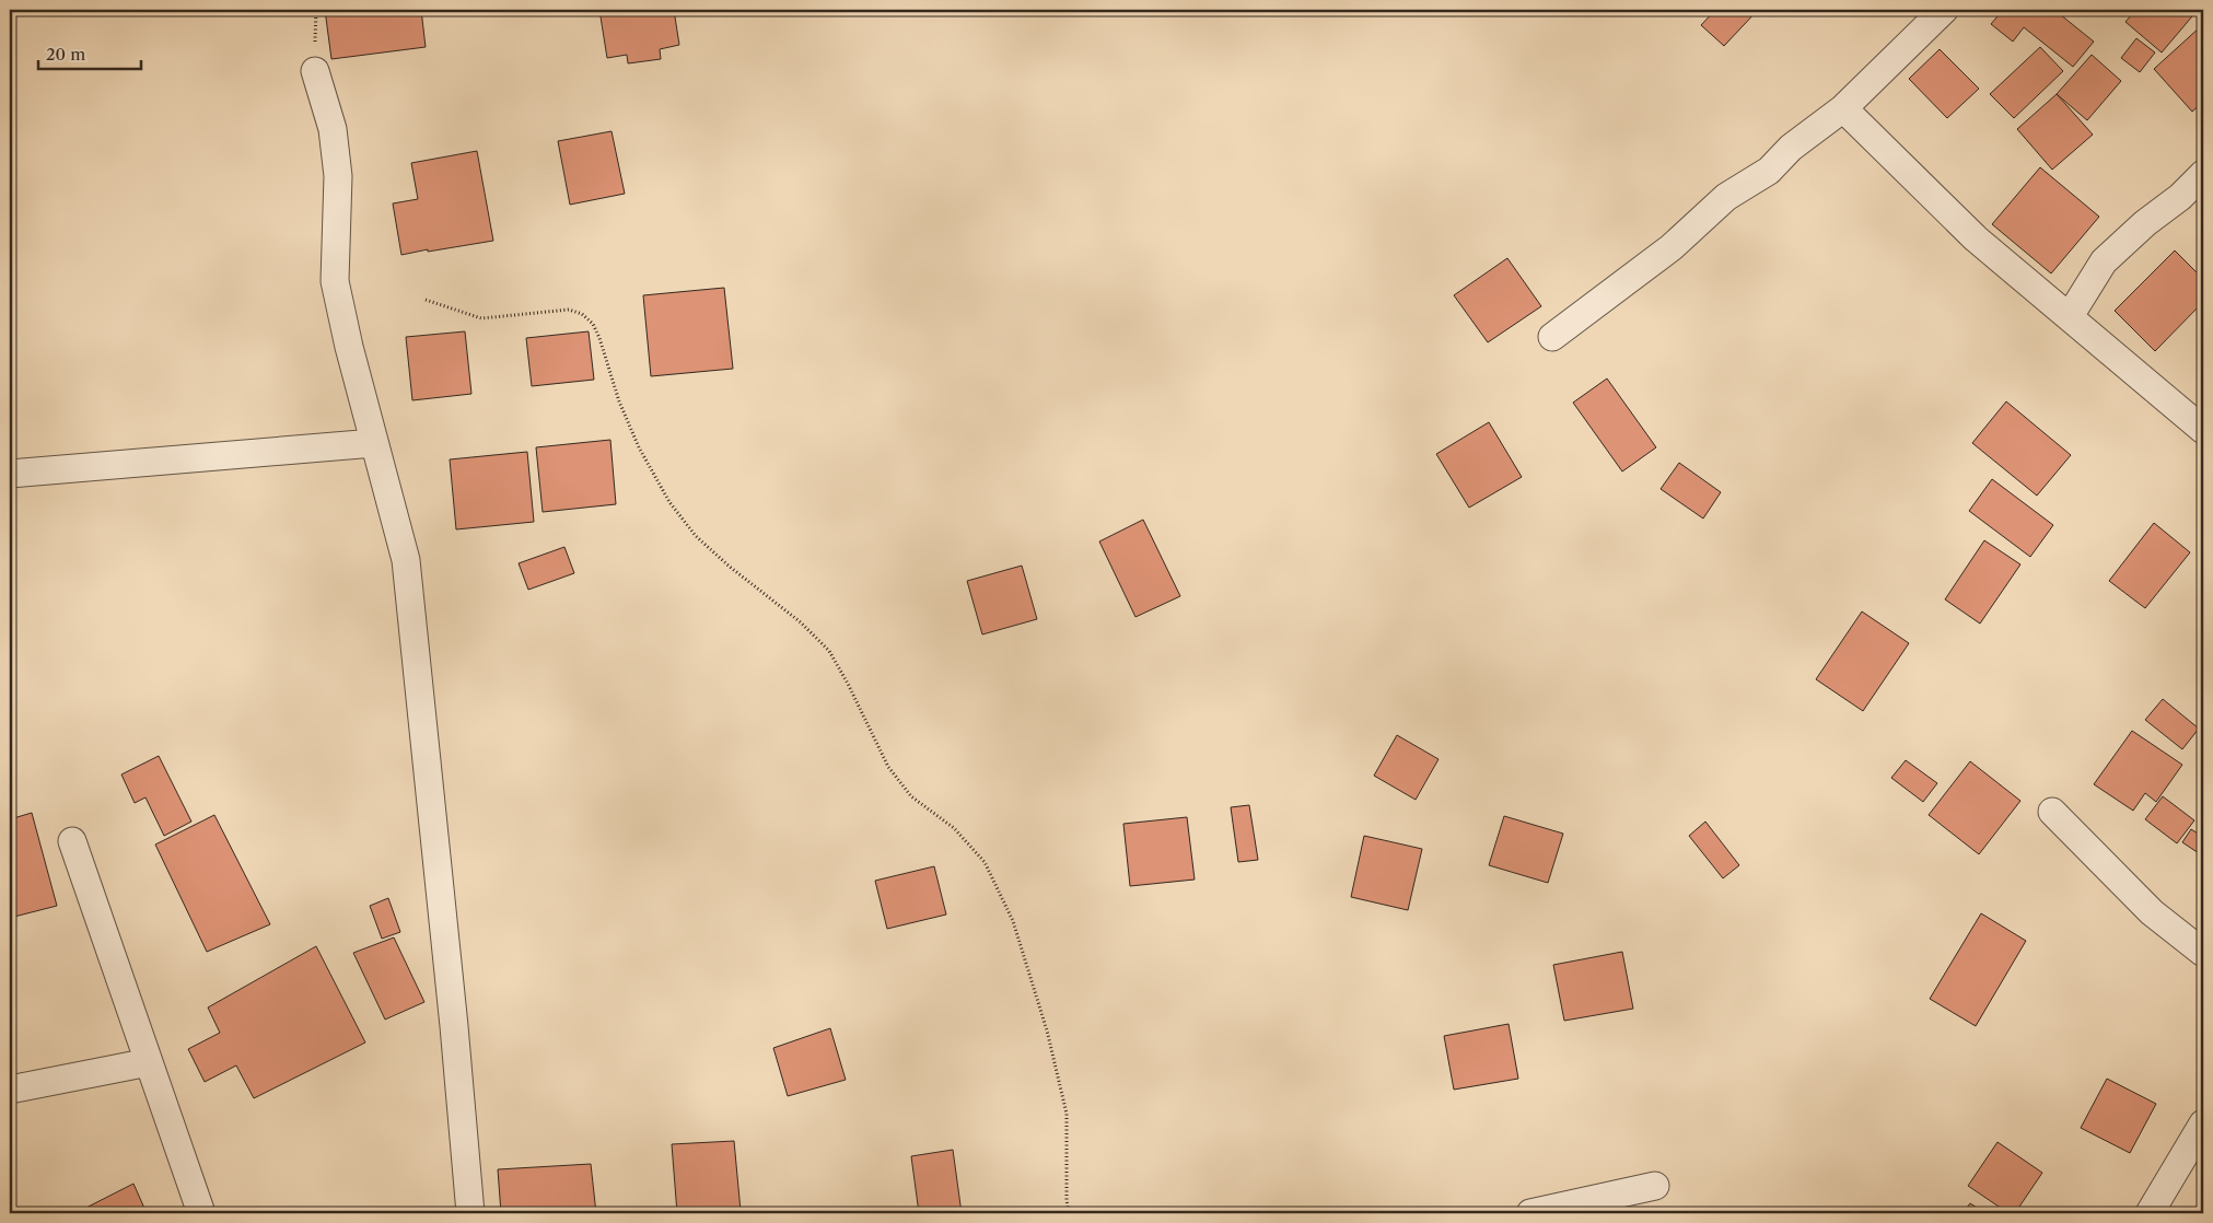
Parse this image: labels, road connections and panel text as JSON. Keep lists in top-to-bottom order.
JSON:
{
  "scale_bar": "20 m"
}
